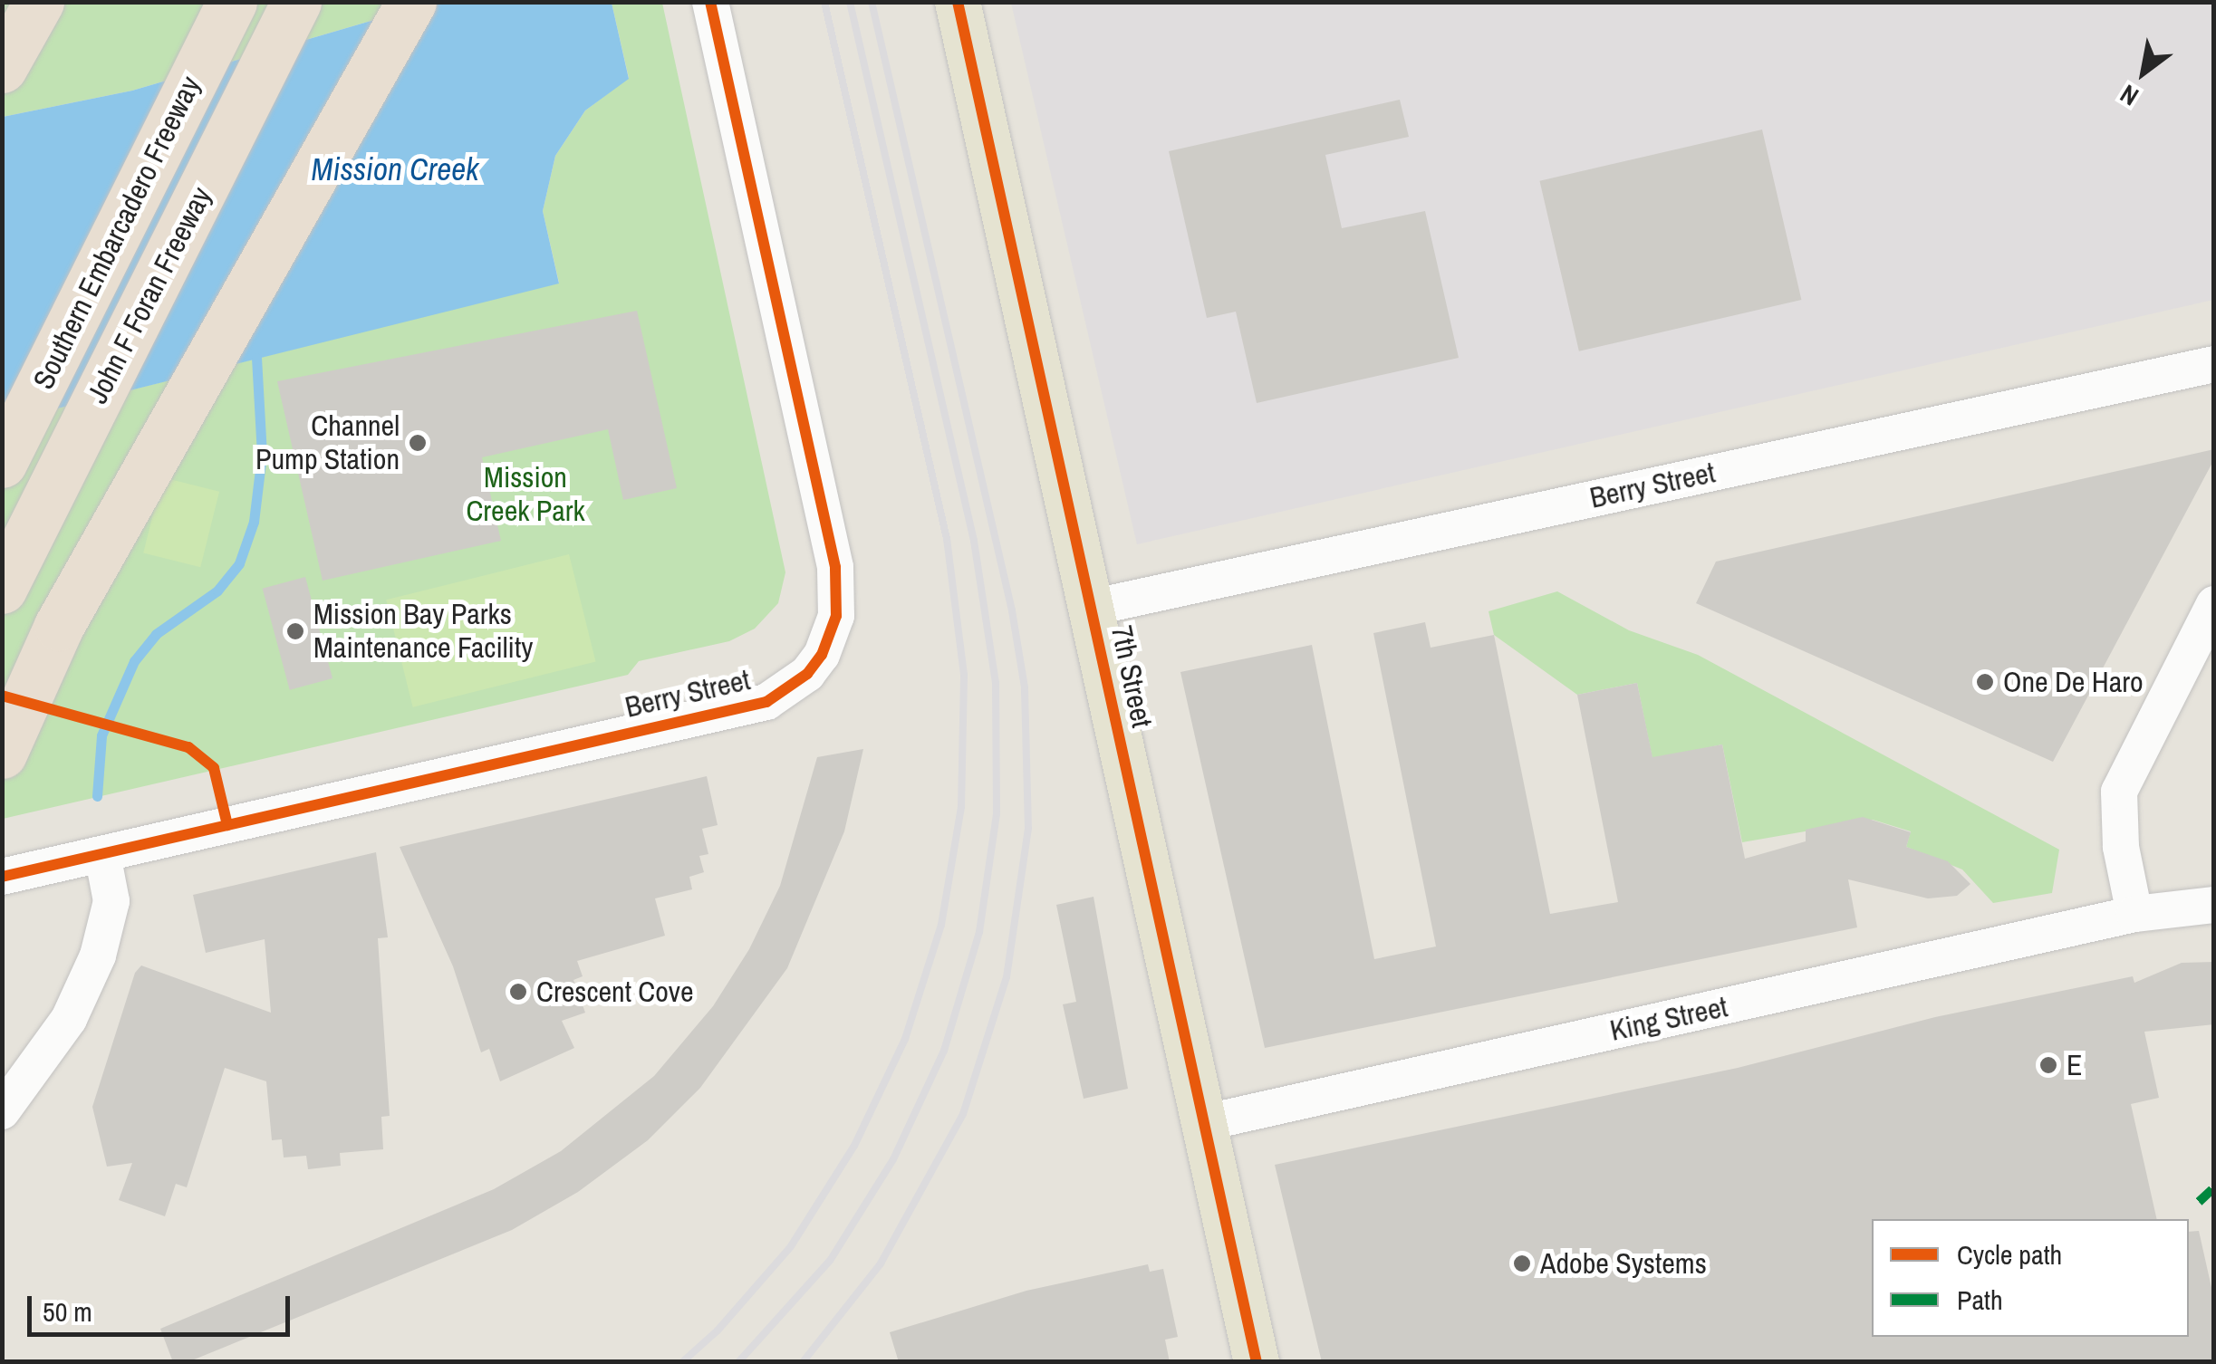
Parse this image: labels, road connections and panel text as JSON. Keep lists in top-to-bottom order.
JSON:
{
  "streets": {
    "highway": ["Southern Embarcadero Freeway", "John F Foran Freeway"],
    "main road": ["7th Street"],
    "street": ["Berry Street", "King Street"]
  },
  "crossings": [
    ["Berry Street", "7th Street"],
    ["7th Street", "King Street"]
  ],
  "water": ["Mission Creek"],
  "parks": ["Mission Creek Park"],
  "places": [
    "Channel Pump Station",
    "Mission Bay Parks Maintenance Facility",
    "One De Haro",
    "Crescent Cove",
    "E",
    "Adobe Systems"
  ],
  "legend": ["Cycle path", "Path"],
  "scale_bar": "50 m",
  "north": "bottom left"
}
